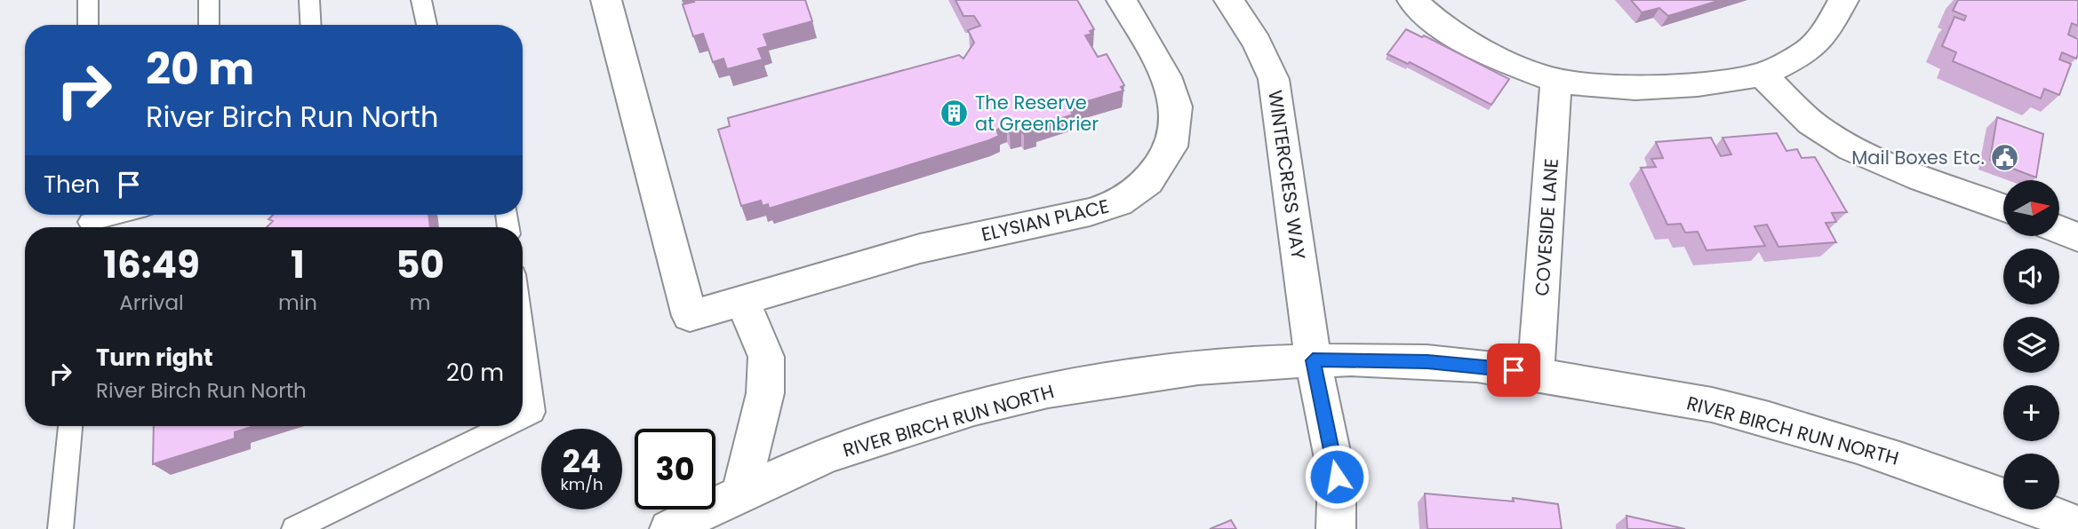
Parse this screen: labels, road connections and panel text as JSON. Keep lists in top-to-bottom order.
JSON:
{
  "streets": {
    "street": [
      "WINTERCRESS WAY",
      "ELYSIAN PLACE",
      "COVESIDE LANE",
      "RIVER BIRCH RUN NORTH"
    ]
  },
  "crossings": [
    ["WINTERCRESS WAY", "RIVER BIRCH RUN NORTH"],
    ["COVESIDE LANE", "RIVER BIRCH RUN NORTH"]
  ],
  "places": {
    "building": ["The Reserve at Greenbrier"],
    "public building": ["Mail Boxes Etc."]
  },
  "north": "right",
  "page": {
    "turn": ["20 m", "River Birch Run North"],
    "then": "Then",
    "map_buttons": ["+", "−"],
    "eta": [
      "16:49",
      "Arrival",
      "1",
      "min",
      "50",
      "m"
    ],
    "list": [
      {
        "name": "Turn right",
        "note": "River Birch Run North",
        "value": "20 m"
      }
    ],
    "speed": "24 km/h",
    "limit": "30"
  }
}
